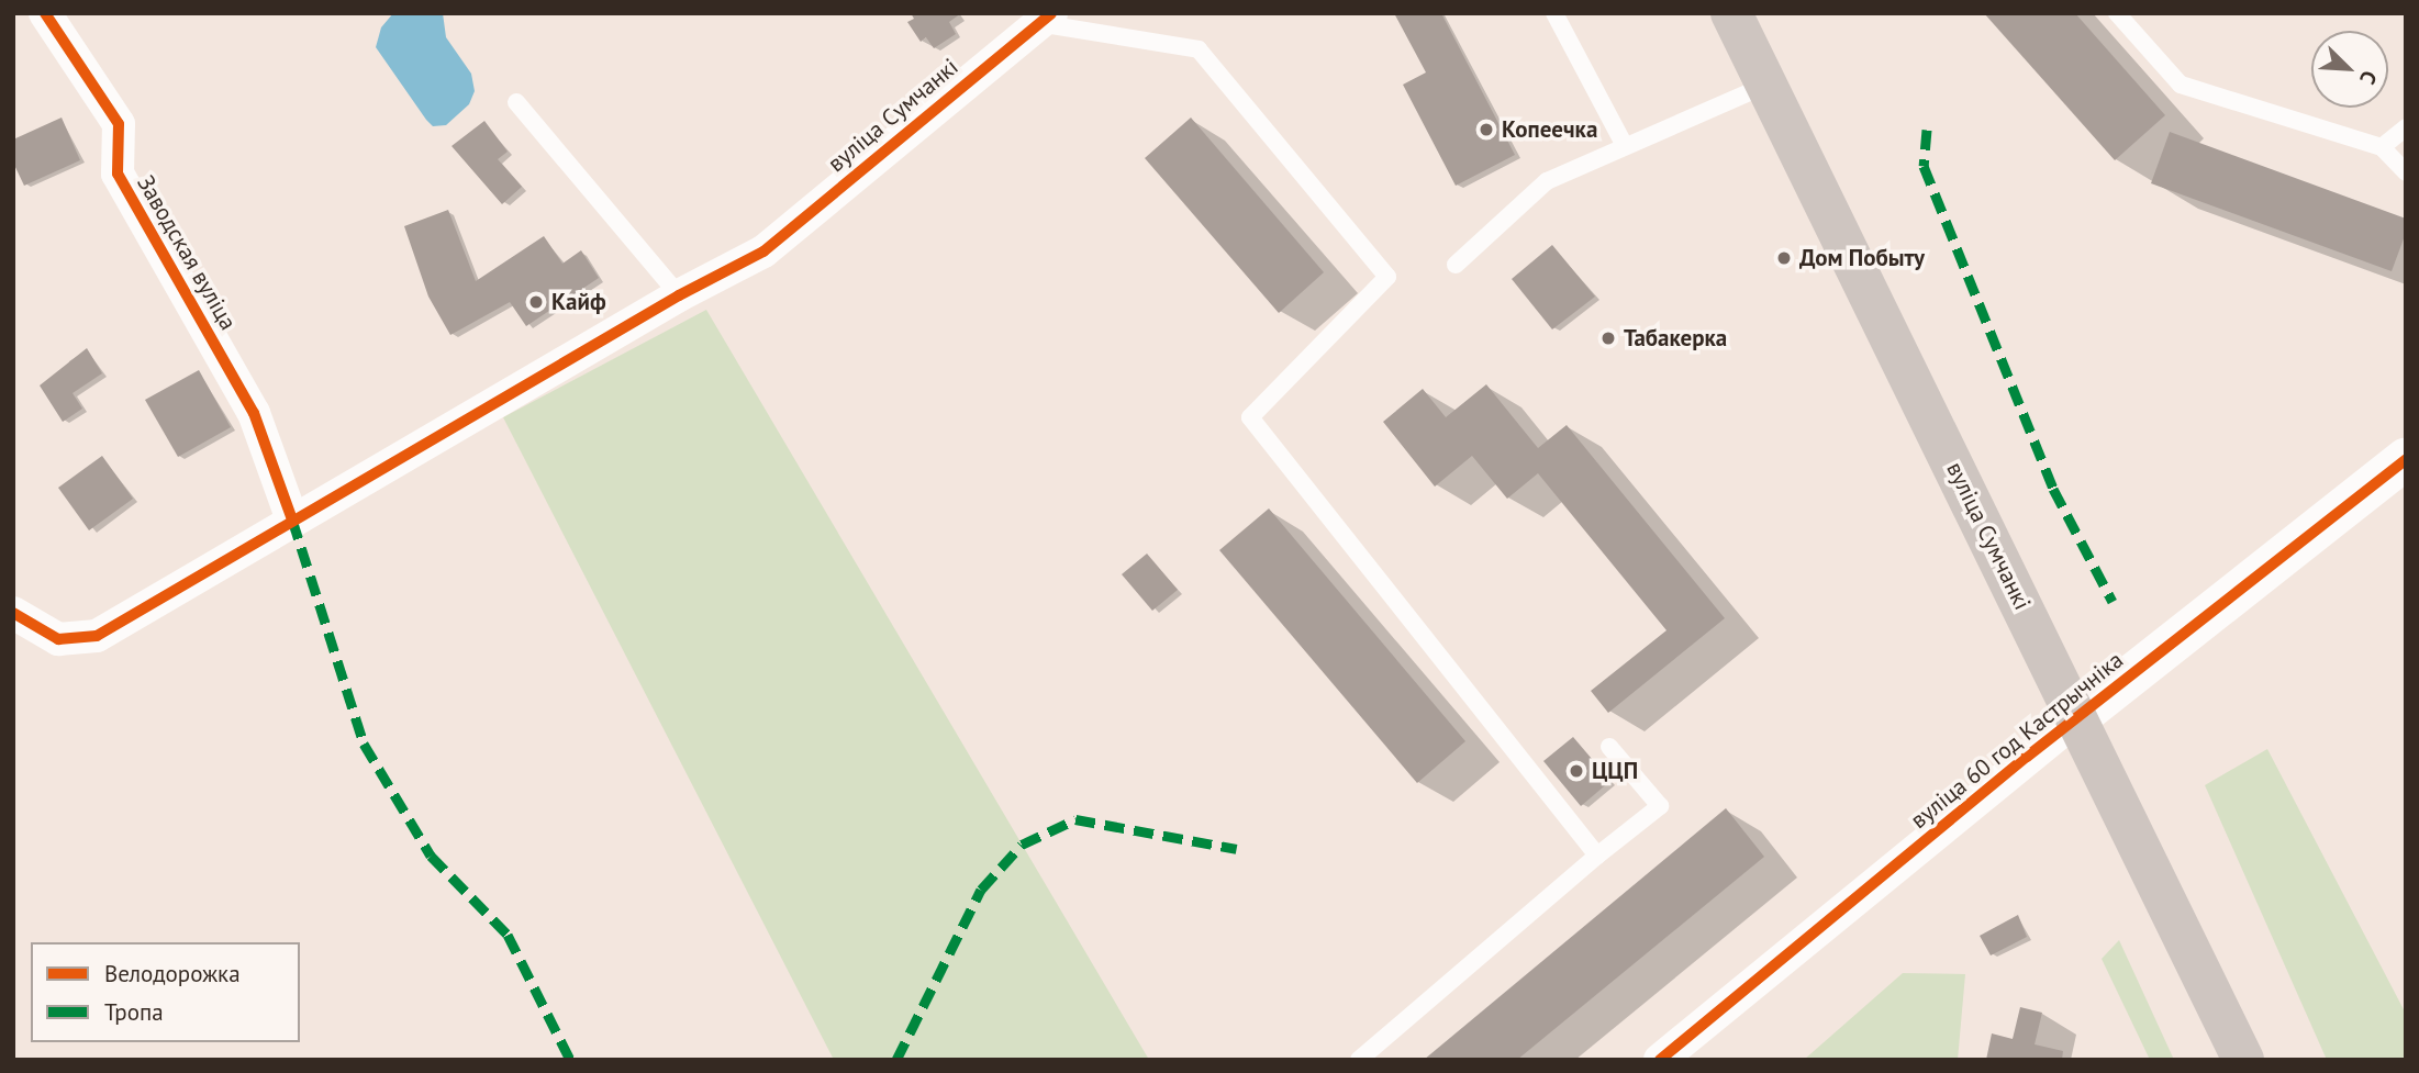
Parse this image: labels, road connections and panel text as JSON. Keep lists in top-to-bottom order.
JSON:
{
  "streets": {
    "main road": ["вуліца Сумчанкі"],
    "street": ["Заводская вуліца", "вуліца 60 год Кастрычніка"]
  },
  "crossings": [
    ["вуліца Сумчанкі", "Заводская вуліца"],
    ["вуліца Сумчанкі", "вуліца 60 год Кастрычніка"]
  ],
  "places": [
    "Копеечка",
    "Дом Побыту",
    "Кайф",
    "Табакерка",
    "ЦЦП"
  ],
  "legend": ["Велодорожка", "Тропа"],
  "north": "bottom right"
}
